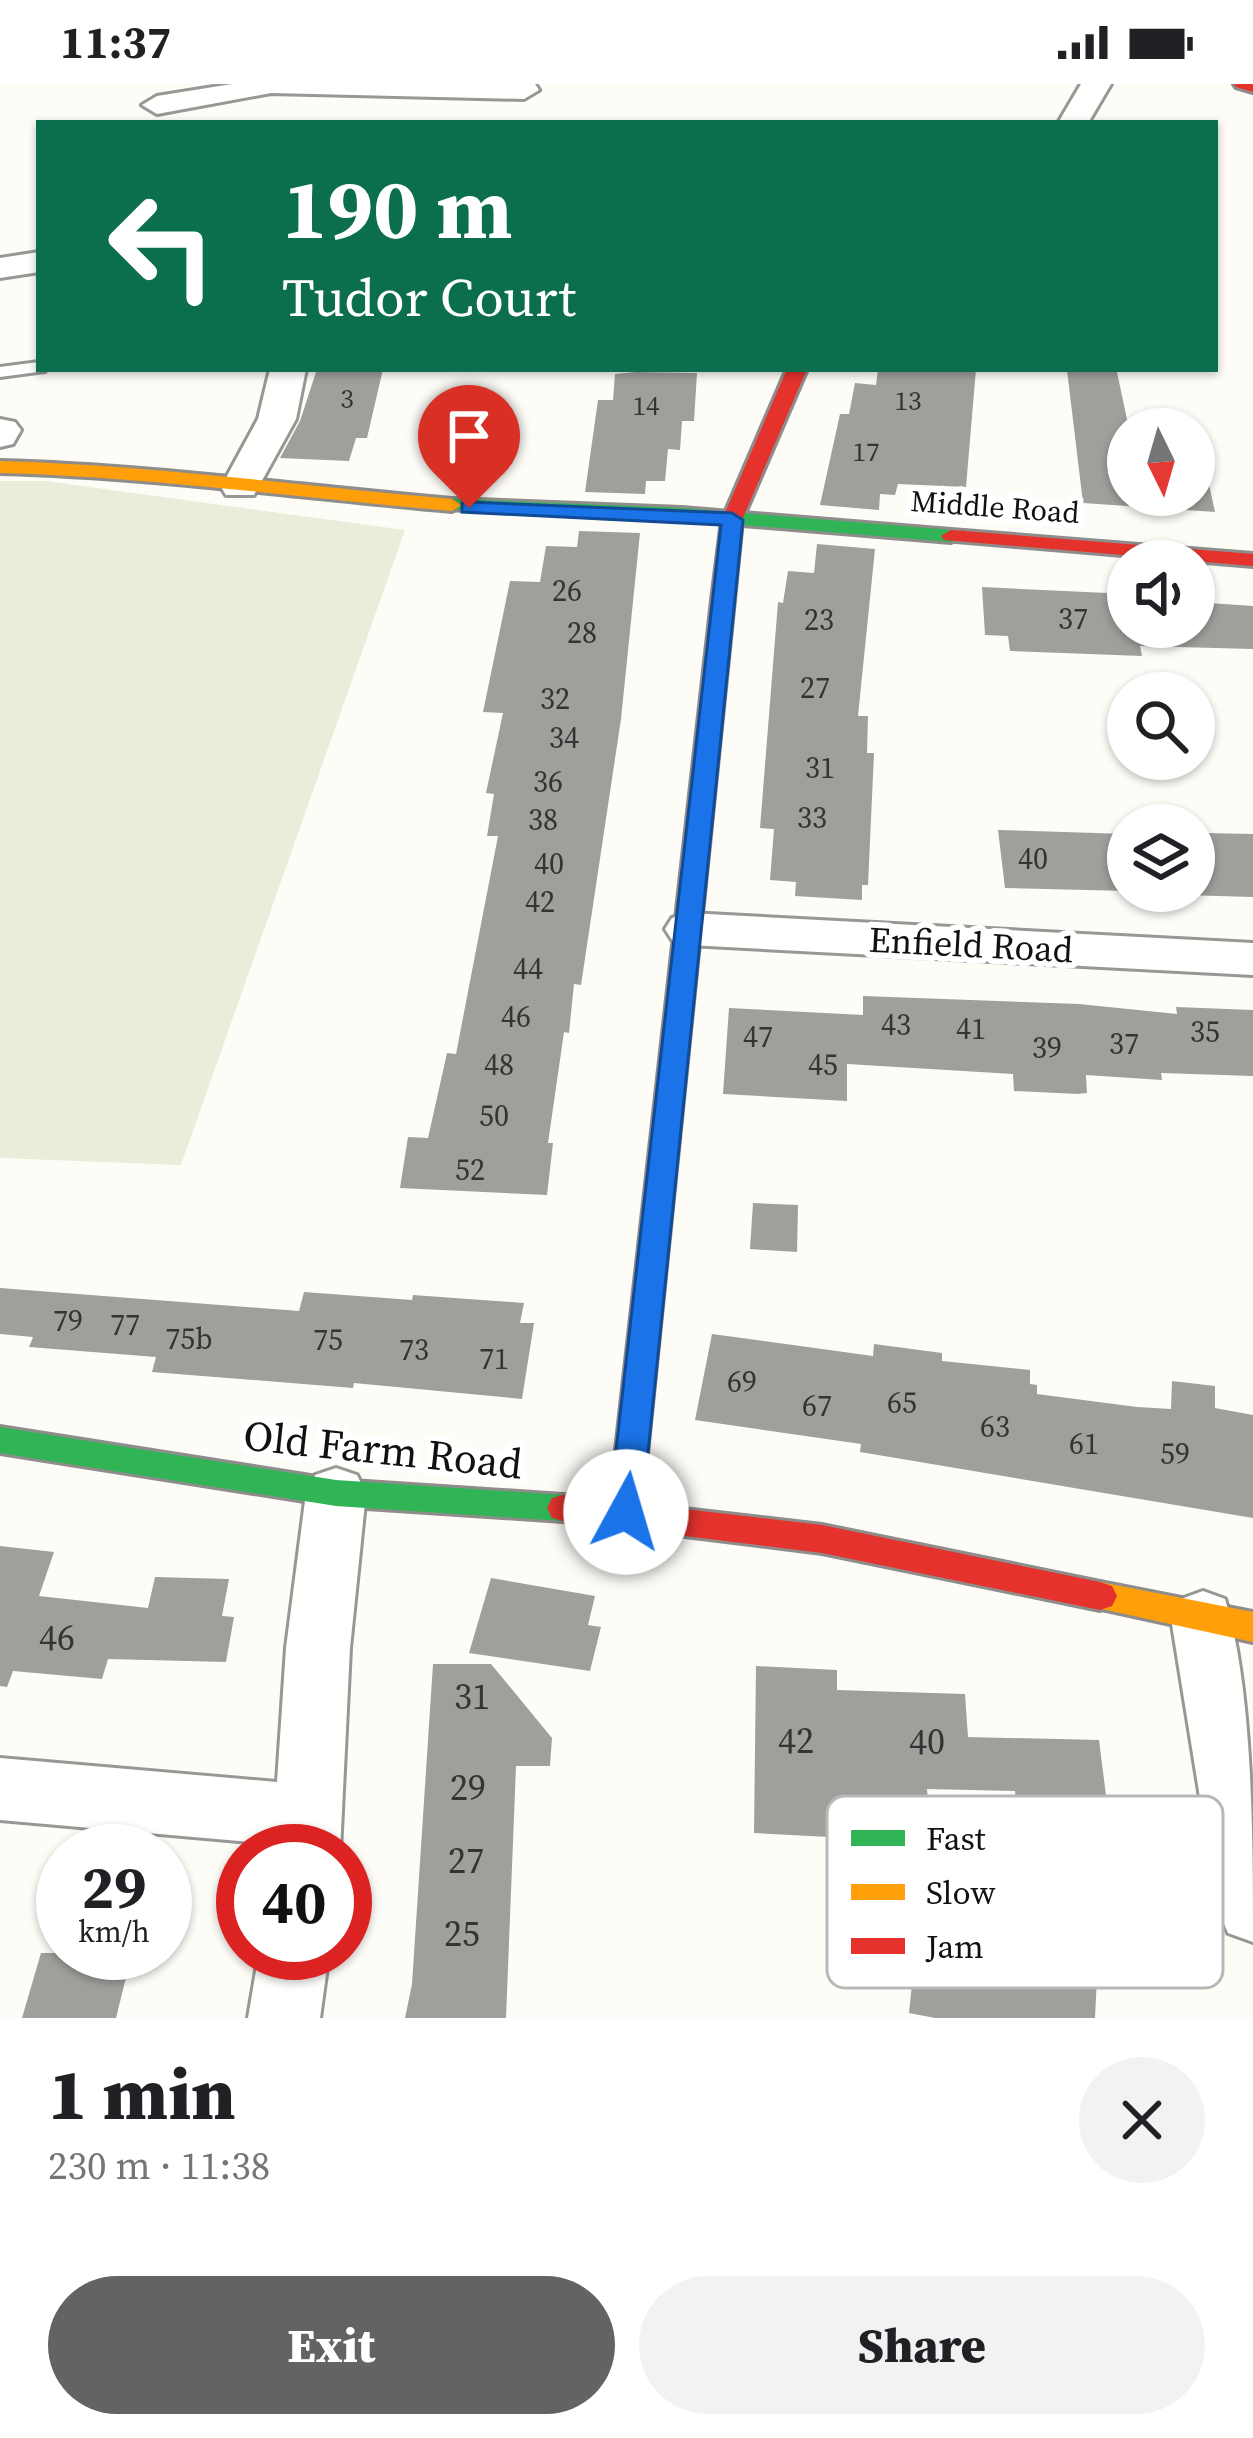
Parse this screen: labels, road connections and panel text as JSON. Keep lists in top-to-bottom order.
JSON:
{
  "streets": {
    "street": ["Middle Road", "Enfield Road", "Old Farm Road"]
  },
  "house_numbers": [
    "3",
    "13",
    "14",
    "17",
    "26",
    "37",
    "23",
    "28",
    "27",
    "32",
    "34",
    "31",
    "36",
    "33",
    "38",
    "40",
    "40",
    "42",
    "44",
    "46",
    "43",
    "41",
    "35",
    "47",
    "37",
    "39",
    "48",
    "45",
    "50",
    "52",
    "79",
    "77",
    "75b",
    "75",
    "73",
    "71",
    "69",
    "65",
    "67",
    "63",
    "61",
    "59",
    "46",
    "31",
    "42",
    "40",
    "29",
    "27",
    "25"
  ],
  "legend": ["Fast", "Slow", "Jam"],
  "north": "bottom",
  "page": {
    "status": "11:37",
    "turn": ["190 m", "Tudor Court"],
    "speed": "29 km/h",
    "limit": "40",
    "heading": ["1 min", "230 m · 11:38"],
    "buttons": ["Exit", "Share"]
  }
}
